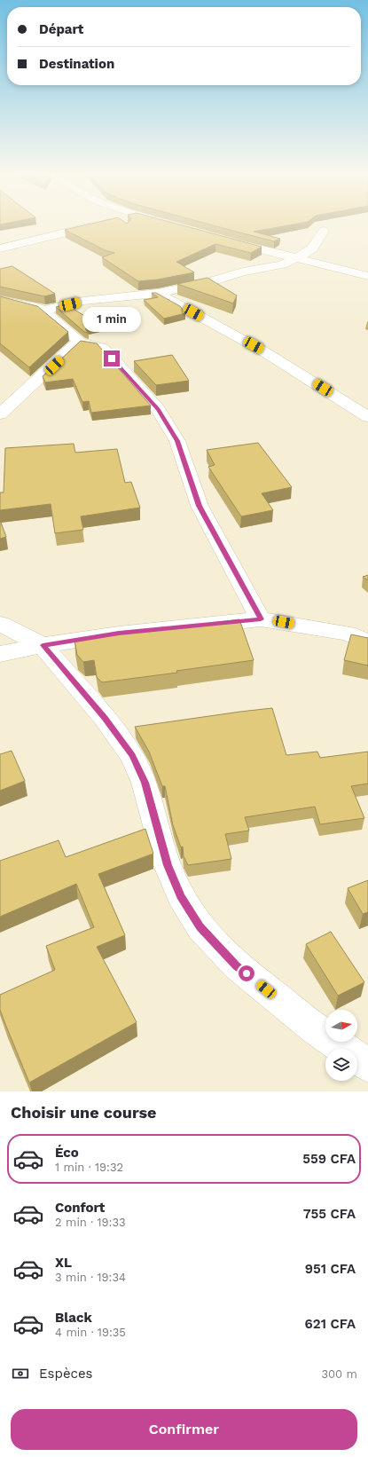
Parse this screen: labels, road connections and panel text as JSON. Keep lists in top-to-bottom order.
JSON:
{
  "north": "right",
  "page": {
    "banner": ["Départ", "Destination"],
    "bubble": "1 min",
    "heading": "Choisir une course",
    "list": [
      {
        "name": "Éco",
        "note": "1 min · 19:32",
        "value": "559 CFA"
      },
      {
        "name": "Confort",
        "note": "2 min · 19:33",
        "value": "755 CFA"
      },
      {
        "name": "XL",
        "note": "3 min · 19:34",
        "value": "951 CFA"
      },
      {
        "name": "Black",
        "note": "4 min · 19:35",
        "value": "621 CFA"
      }
    ],
    "pay": ["Espèces", "300 m"],
    "buttons": "Confirmer"
  }
}
